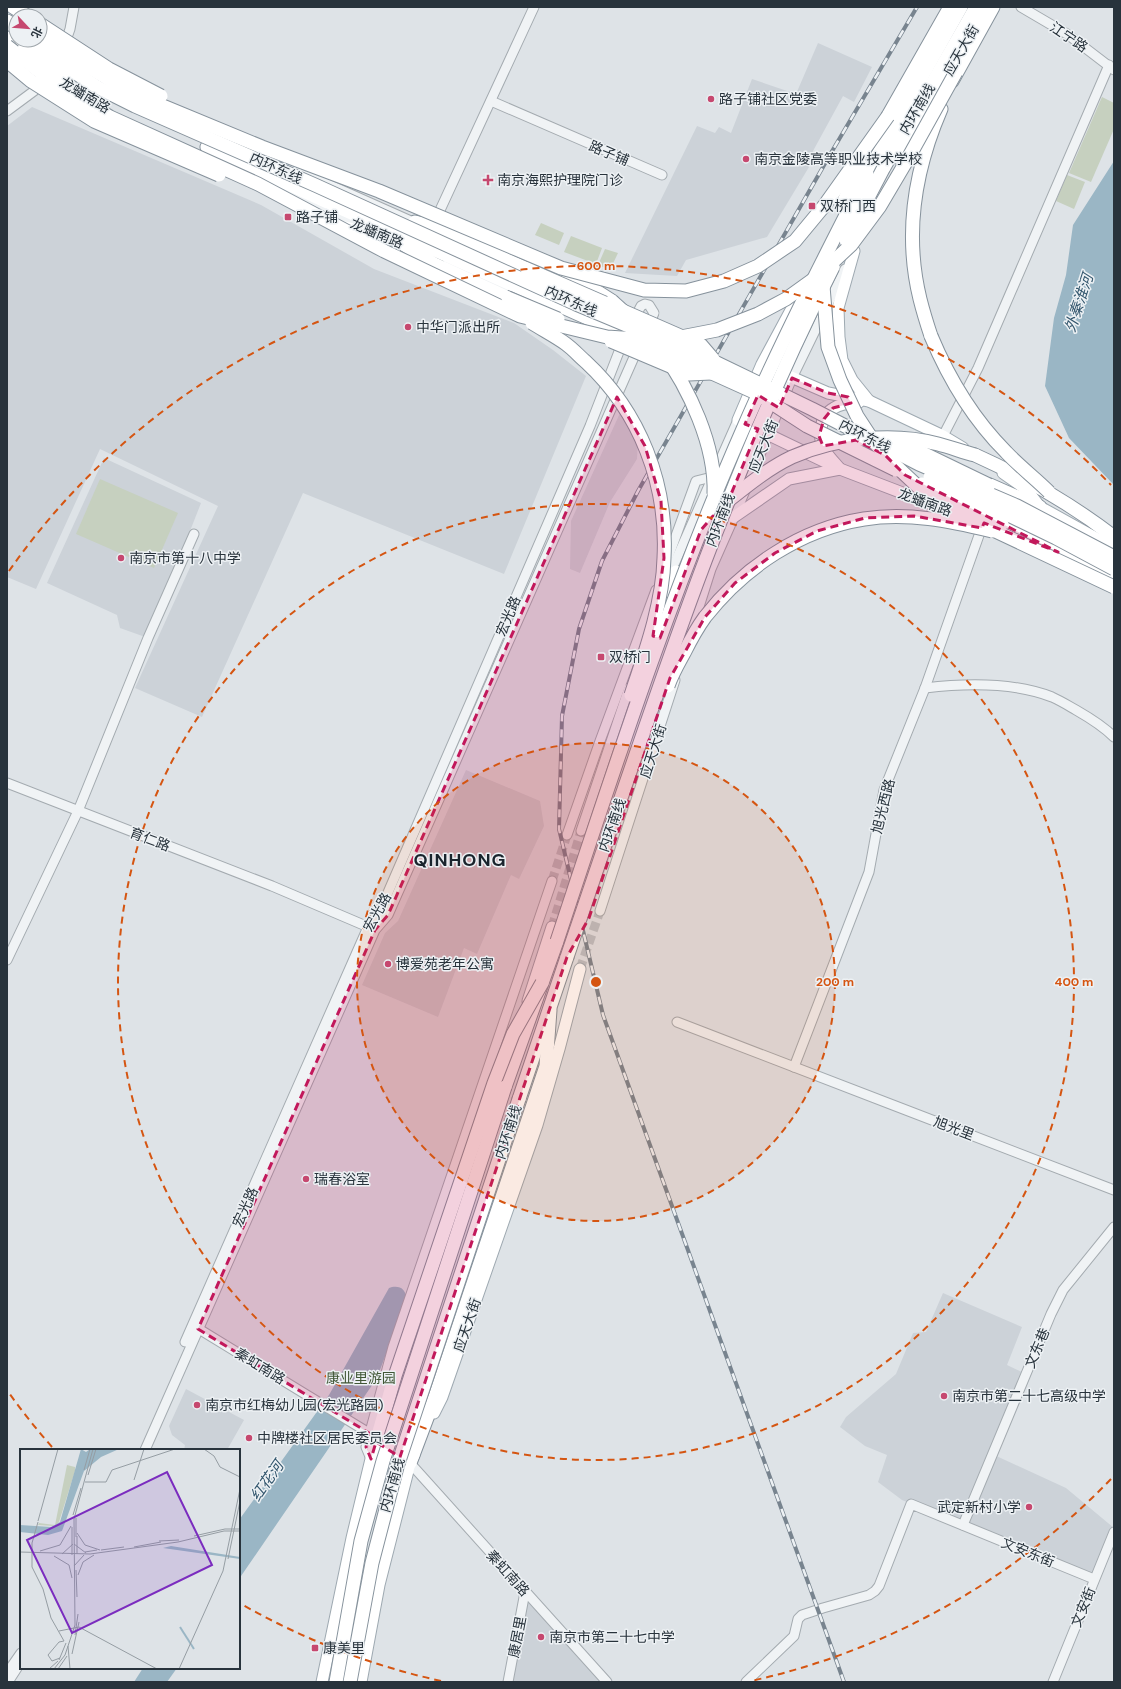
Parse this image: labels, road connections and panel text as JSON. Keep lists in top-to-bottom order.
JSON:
{
  "streets": {
    "highway": ["内环南线", "内环东线"],
    "main road": ["应天大街", "龙蟠南路"],
    "street": [
      "江宁路",
      "路子铺",
      "宏光路",
      "旭光西路",
      "育仁路",
      "旭光里",
      "文东巷",
      "秦虹南路",
      "文安东街",
      "文安街",
      "康居里"
    ]
  },
  "crossings": [
    ["应天大街", "龙蟠南路"],
    ["应天大街", "秦虹南路"],
    ["龙蟠南路", "宏光路"],
    ["龙蟠南路", "旭光西路"],
    ["宏光路", "育仁路"],
    ["宏光路", "秦虹南路"],
    ["旭光西路", "旭光里"],
    ["文东巷", "文安东街"],
    ["秦虹南路", "康居里"],
    ["文安东街", "文安街"]
  ],
  "districts": ["QINHONG"],
  "water": ["外秦淮河", "红花河"],
  "parks": ["康业里游园"],
  "places": {
    "other": [
      "路子铺社区党委",
      "南京金陵高等职业技术学校",
      "中华门派出所",
      "南京市第十八中学",
      "博爱苑老年公寓",
      "瑞春浴室",
      "南京市第二十七高级中学",
      "南京市红梅幼儿园(宏光路园)",
      "中牌楼社区居民委员会",
      "武定新村小学",
      "南京市第二十七中学"
    ],
    "health": ["南京海熙护理院门诊"],
    "transit": [
      "双桥门西",
      "路子铺",
      "双桥门",
      "康美里"
    ]
  },
  "north": "bottom right",
  "rings": ["600 m", "200 m", "400 m"]
}
